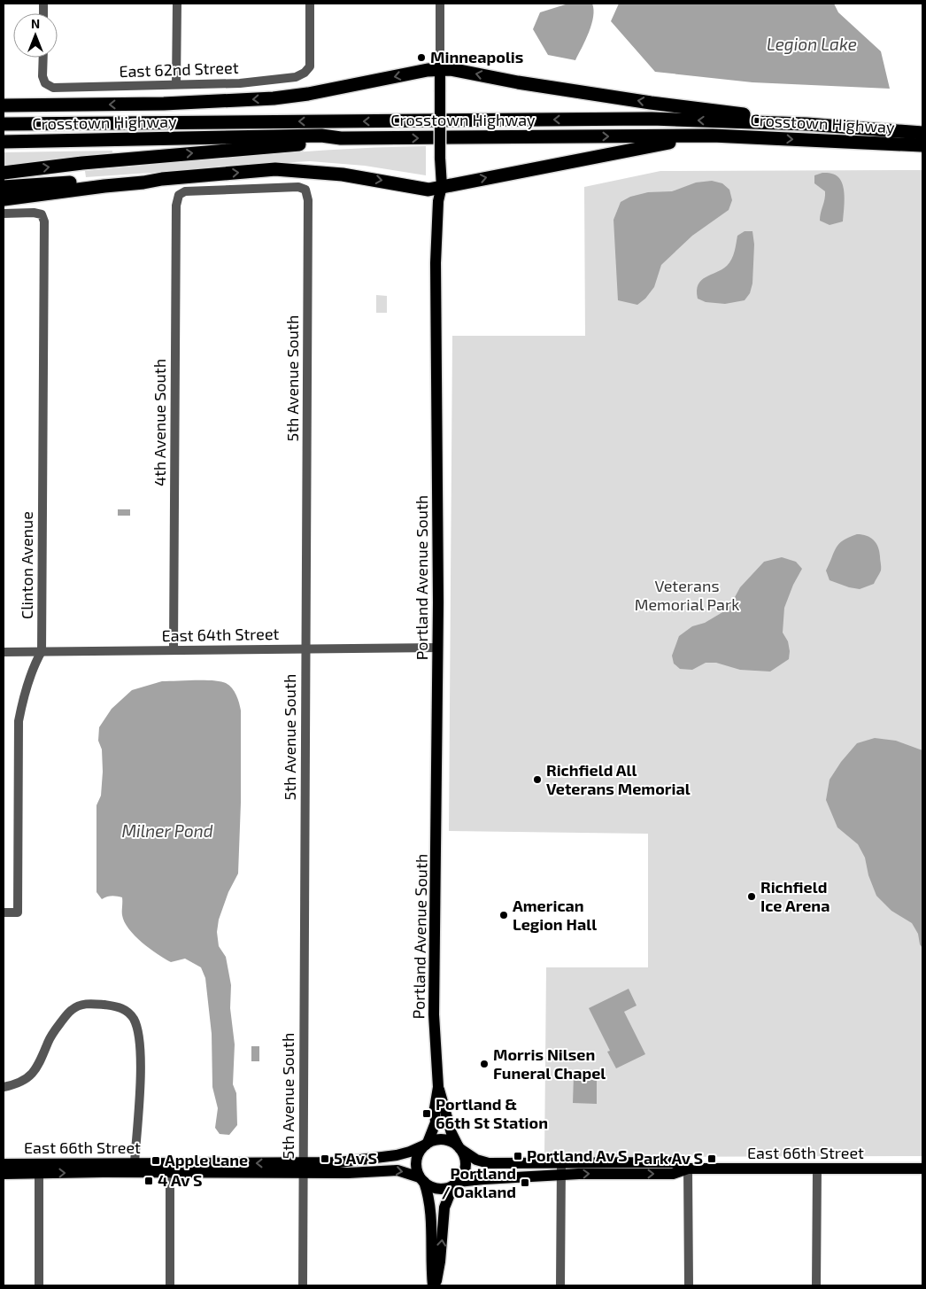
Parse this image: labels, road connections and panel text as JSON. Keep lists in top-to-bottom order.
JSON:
{
  "streets": {
    "highway": ["Crosstown Highway"],
    "main road": ["Portland Avenue South", "East 66th Street"],
    "street": [
      "East 62nd Street",
      "5th Avenue South",
      "4th Avenue South",
      "Clinton Avenue",
      "East 64th Street"
    ]
  },
  "crossings": [
    ["5th Avenue South", "4th Avenue South"],
    ["5th Avenue South", "East 64th Street"],
    ["5th Avenue South", "East 66th Street"],
    ["4th Avenue South", "East 64th Street"],
    ["Clinton Avenue", "East 64th Street"],
    ["Portland Avenue South", "East 64th Street"],
    ["Portland Avenue South", "East 66th Street"]
  ],
  "water": ["Legion Lake", "Milner Pond"],
  "parks": ["Veterans Memorial Park"],
  "places": {
    "other": [
      "Minneapolis",
      "Richfield All Veterans Memorial",
      "Richfield Ice Arena",
      "American Legion Hall",
      "Morris Nilsen Funeral Chapel"
    ],
    "transit": [
      "Portland & 66th St Station",
      "Portland Av S",
      "5 Av S",
      "Park Av S",
      "Apple Lane",
      "4 Av S",
      "Portland / Oakland"
    ]
  },
  "north": "top"
}
